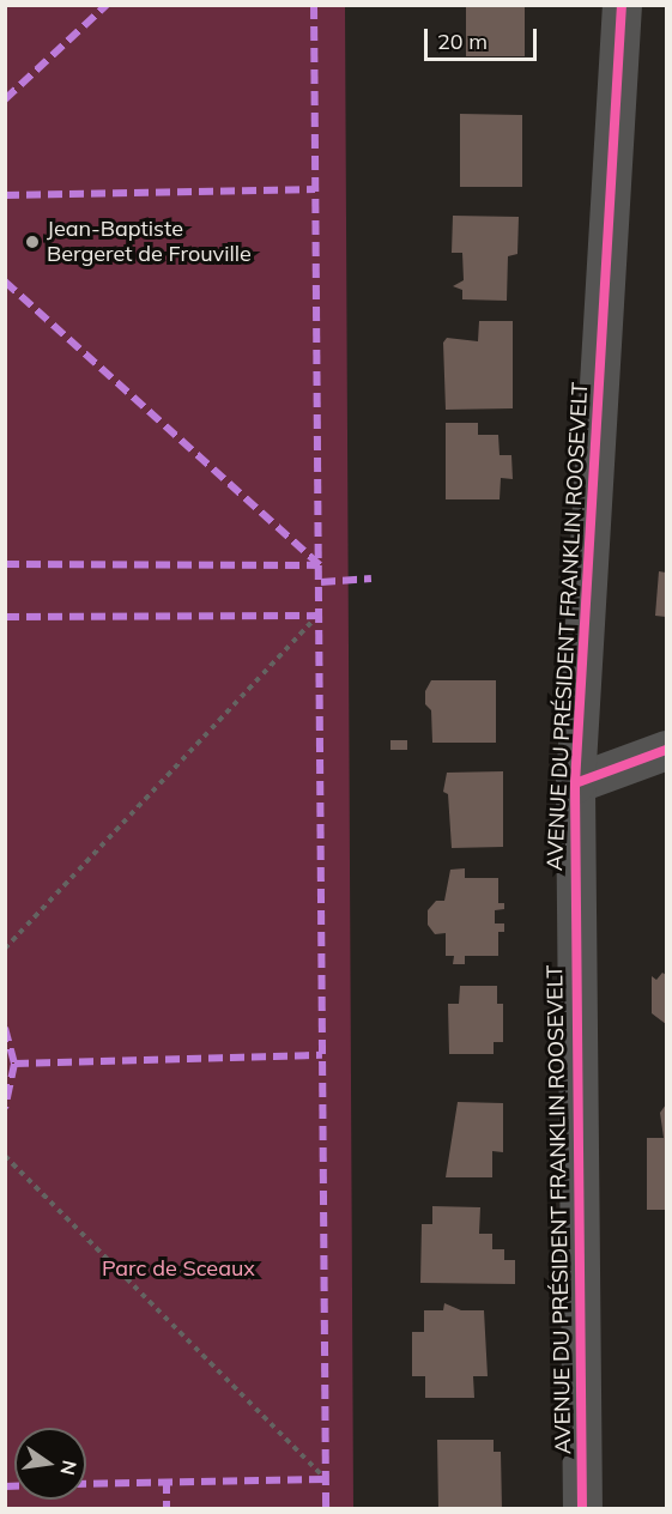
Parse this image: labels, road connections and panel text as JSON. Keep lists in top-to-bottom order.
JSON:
{
  "streets": {
    "street": ["AVENUE DU PRÉSIDENT FRANKLIN ROOSEVELT"]
  },
  "parks": ["Parc de Sceaux"],
  "places": ["Jean-Baptiste Bergeret de Frouville"],
  "scale_bar": "20 m",
  "north": "right"
}
